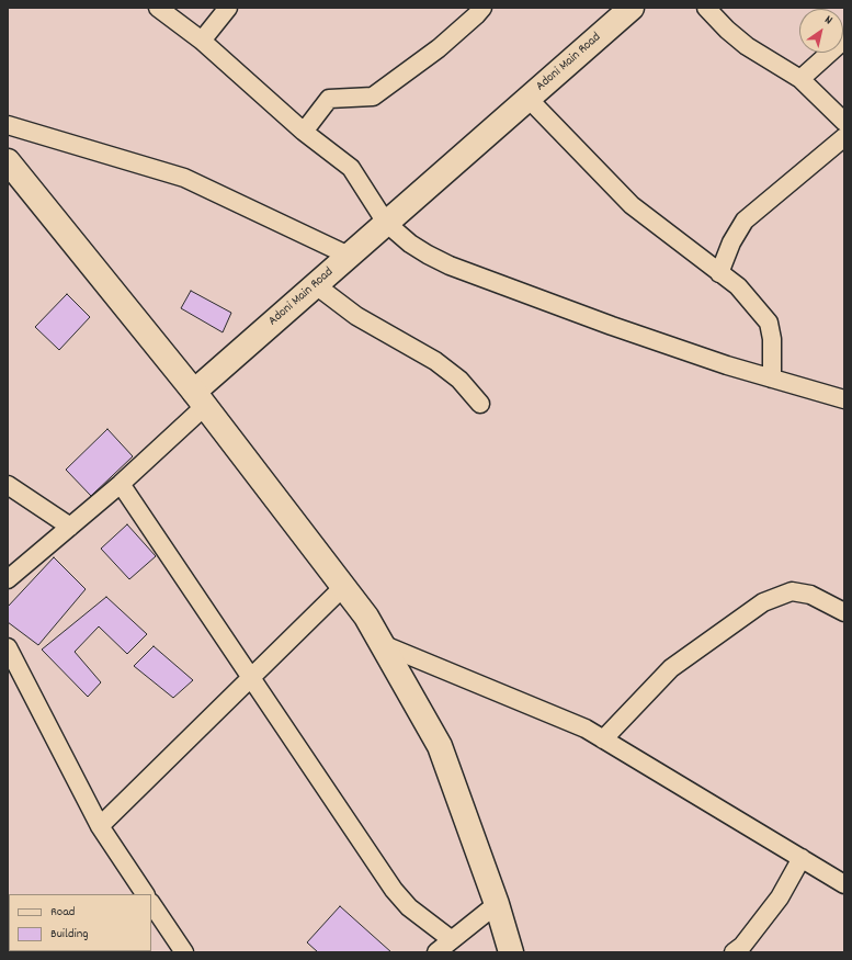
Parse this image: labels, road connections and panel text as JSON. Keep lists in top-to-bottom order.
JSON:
{
  "streets": {
    "main road": ["Adoni Main Road"]
  },
  "legend": ["Road", "Building"],
  "north": "top right"
}
